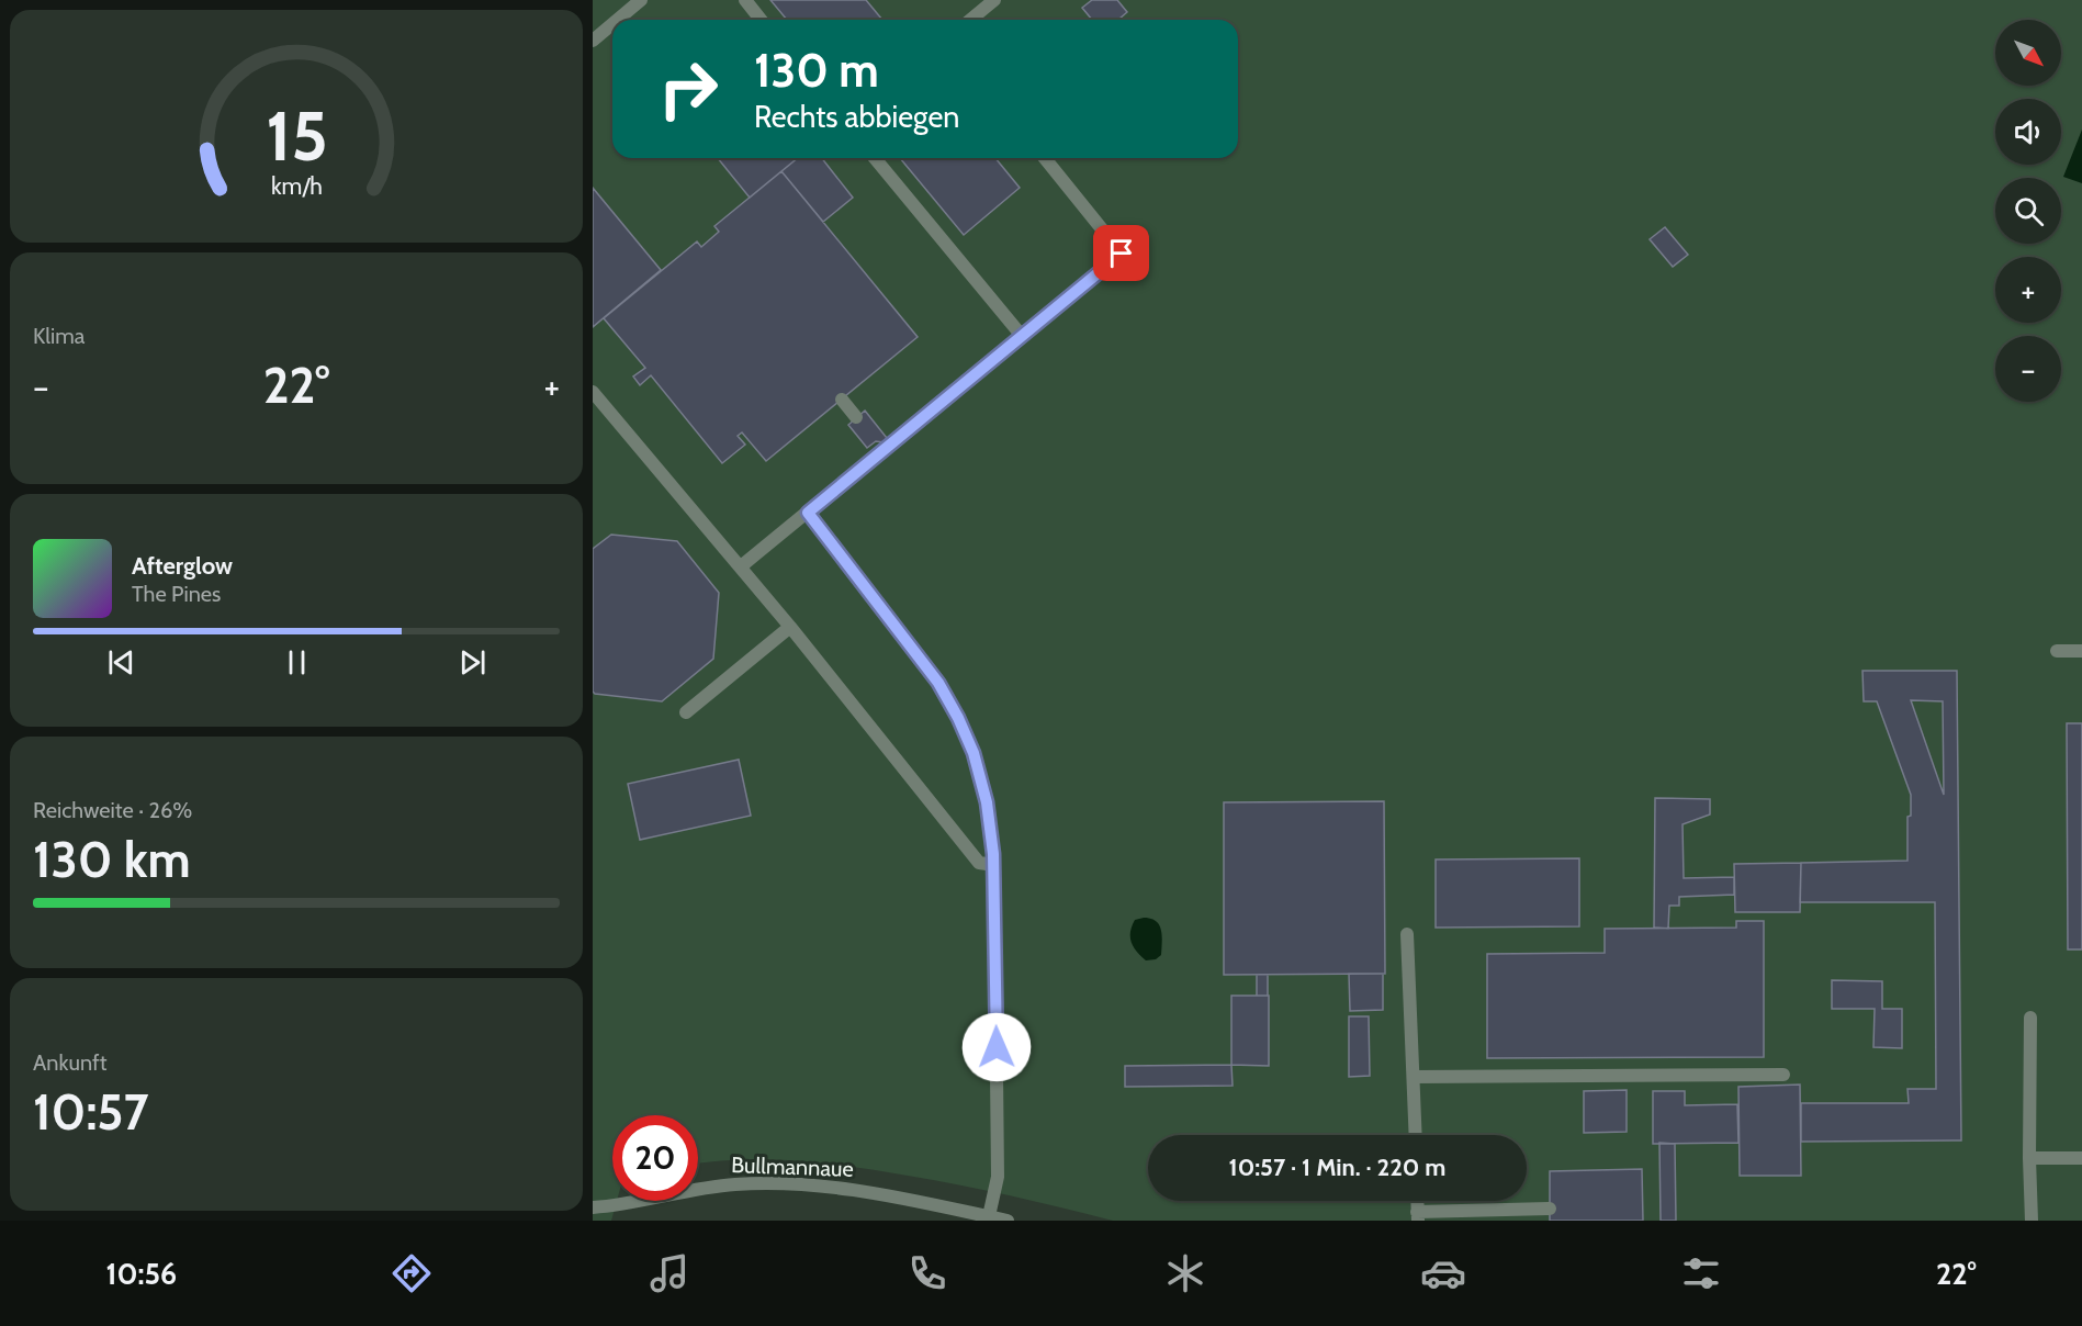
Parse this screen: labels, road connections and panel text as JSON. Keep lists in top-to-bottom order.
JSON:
{
  "streets": {
    "street": ["Bullmannaue"]
  },
  "north": "bottom right",
  "page": {
    "map_buttons": ["+", "−"],
    "turn": ["130 m", "Rechts abbiegen"],
    "tile": [
      "Klima",
      ["Reichweite · 26%", "130 km"],
      ["Ankunft", "10:57"]
    ],
    "heat": ["−", "22°", "+"],
    "song": ["Afterglow", "The Pines"],
    "limit": "20",
    "trip": "10:57 · 1 Min. · 220 m",
    "tabs": ["10:56", "22°"],
    "gauge": ["15", "km/h"]
  }
}
